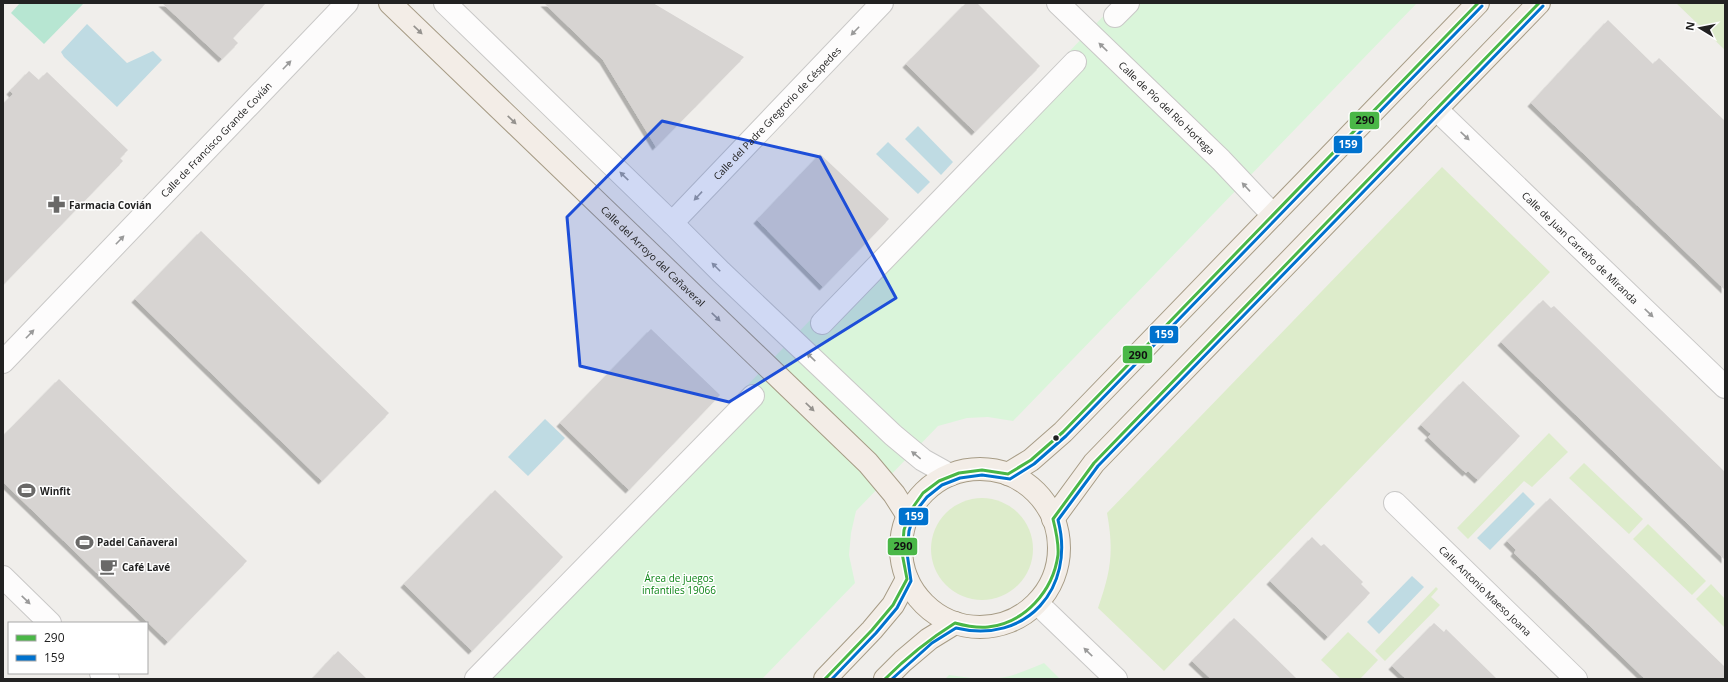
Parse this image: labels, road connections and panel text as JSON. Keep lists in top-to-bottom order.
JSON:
{
  "streets": {
    "main road": ["Calle del Arroyo del Cañaveral"],
    "street": [
      "Calle de Pío del Río Hortega",
      "Calle del Padre Gregrorio de Céspedes",
      "Calle de Francisco Grande Covián",
      "Calle de Juan Carreño de Miranda",
      "Calle Antonio Maeso Joana"
    ]
  },
  "one_way": [
    "Calle de Pío del Río Hortega",
    "Calle de Francisco Grande Covián",
    "Calle de Juan Carreño de Miranda",
    "Calle del Arroyo del Cañaveral"
  ],
  "parks": ["Área de juegos infantiles 19066"],
  "places": {
    "pharmacy": ["Farmacia Covián"],
    "sports": ["Winfit", "Padel Cañaveral"],
    "cafe": ["Café Lavé"]
  },
  "lines": ["transit line 290", "transit line 159"],
  "legend": ["290", "159"],
  "north": "left"
}
